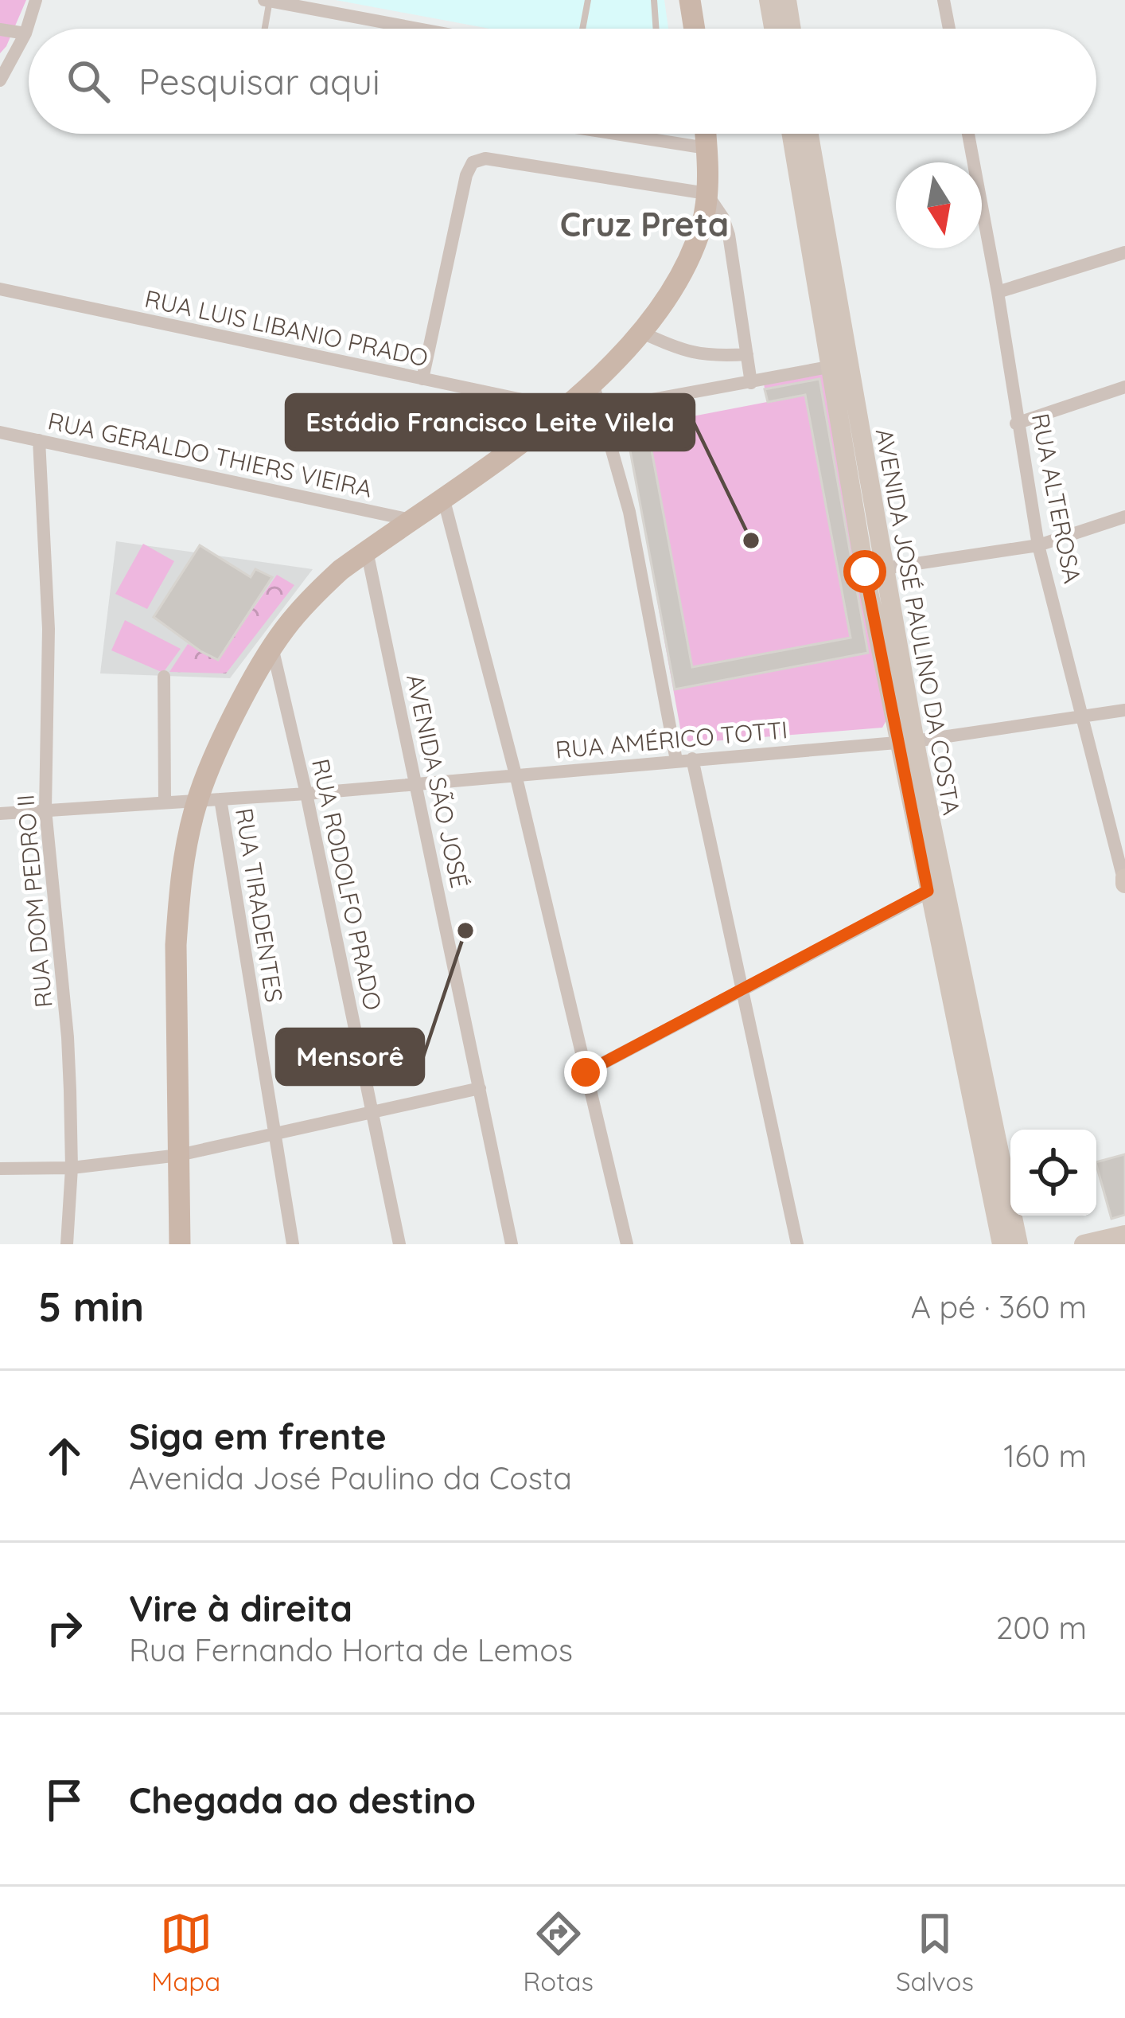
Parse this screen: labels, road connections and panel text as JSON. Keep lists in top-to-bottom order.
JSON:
{
  "streets": {
    "main road": ["AVENIDA JOSÉ PAULINO DA COSTA"],
    "street": [
      "RUA LUIS LIBANIO PRADO",
      "RUA GERALDO THIERS VIEIRA",
      "RUA ALTEROSA",
      "RUA AMÉRICO TOTTI",
      "AVENIDA SÃO JOSÉ",
      "RUA RODOLFO PRADO",
      "RUA DOM PEDRO II",
      "RUA TIRADENTES"
    ]
  },
  "crossings": [
    ["RUA GERALDO THIERS VIEIRA", "RUA DOM PEDRO II"],
    ["RUA ALTEROSA", "RUA AMÉRICO TOTTI"],
    ["AVENIDA JOSÉ PAULINO DA COSTA", "RUA AMÉRICO TOTTI"],
    ["RUA AMÉRICO TOTTI", "AVENIDA SÃO JOSÉ"],
    ["RUA AMÉRICO TOTTI", "RUA RODOLFO PRADO"],
    ["RUA AMÉRICO TOTTI", "RUA TIRADENTES"]
  ],
  "districts": ["Cruz Preta"],
  "places": ["Estádio Francisco Leite Vilela", "Mensorê"],
  "north": "bottom",
  "page": {
    "search": "Pesquisar aqui",
    "heading": ["5 min", "A pé · 360 m"],
    "list": [
      ["Siga em frente", "Avenida José Paulino da Costa", "160 m"],
      ["Vire à direita", "Rua Fernando Horta de Lemos", "200 m"],
      "Chegada ao destino"
    ],
    "nav": ["Mapa", "Rotas", "Salvos"]
  }
}
